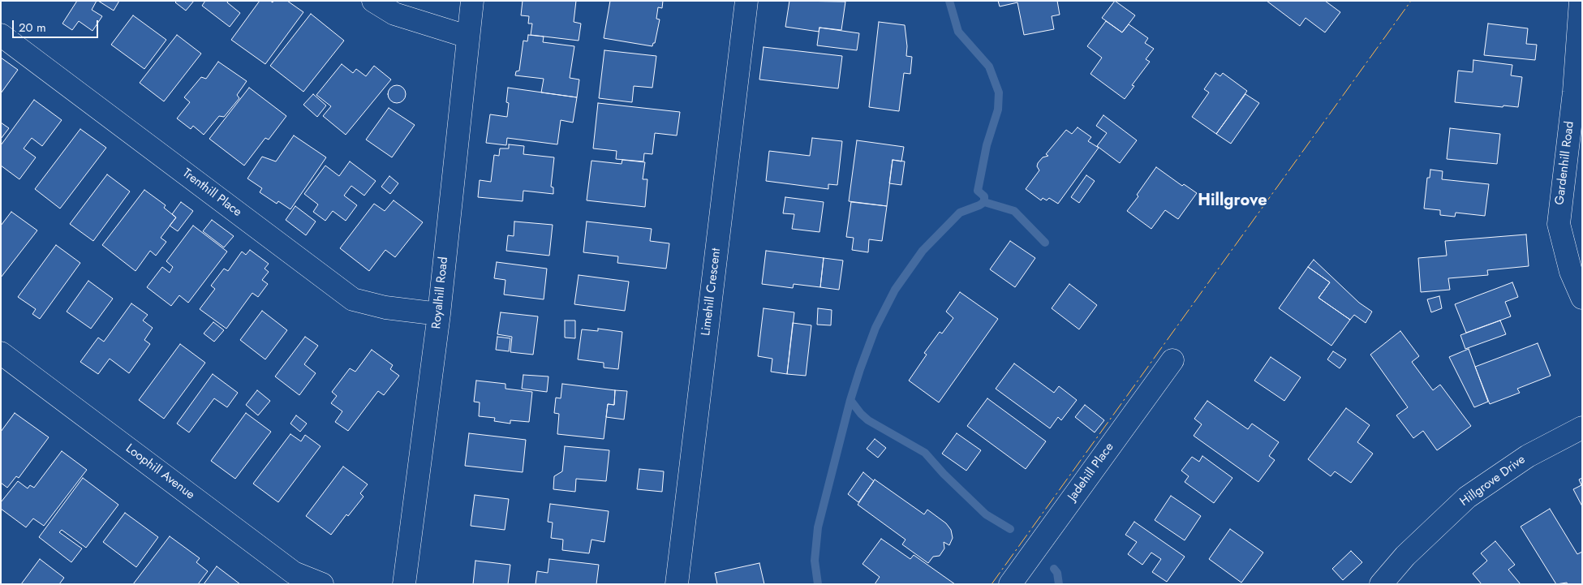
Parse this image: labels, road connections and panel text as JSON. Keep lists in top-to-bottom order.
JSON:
{
  "streets": {
    "street": [
      "Gardenhill Road",
      "Trenthill Place",
      "Limehill Crescent",
      "Royalhill Road",
      "Loophill Avenue",
      "Jadehill Place",
      "Hillgrove Drive"
    ]
  },
  "crossings": [
    ["Trenthill Place", "Royalhill Road"]
  ],
  "districts": ["Hillgrove"],
  "scale_bar": "20 m"
}
